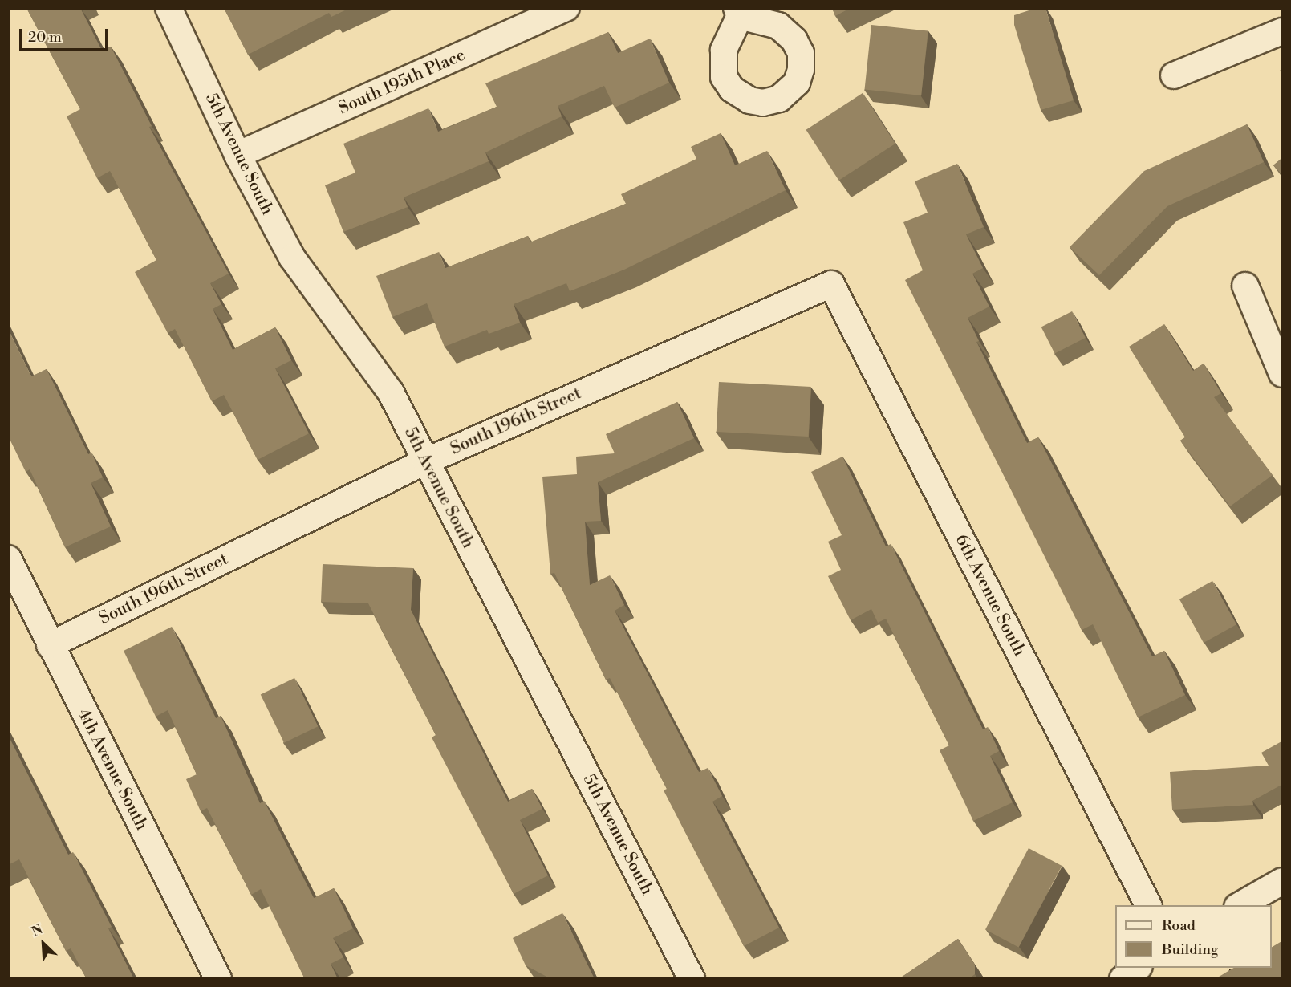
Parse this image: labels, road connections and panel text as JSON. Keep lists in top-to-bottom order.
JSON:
{
  "streets": {
    "street": [
      "South 195th Place",
      "5th Avenue South",
      "South 196th Street",
      "6th Avenue South",
      "4th Avenue South"
    ]
  },
  "crossings": [
    ["South 195th Place", "5th Avenue South"],
    ["5th Avenue South", "South 196th Street"],
    ["South 196th Street", "6th Avenue South"],
    ["South 196th Street", "4th Avenue South"]
  ],
  "legend": ["Road", "Building"],
  "scale_bar": "20 m",
  "north": "top left"
}
